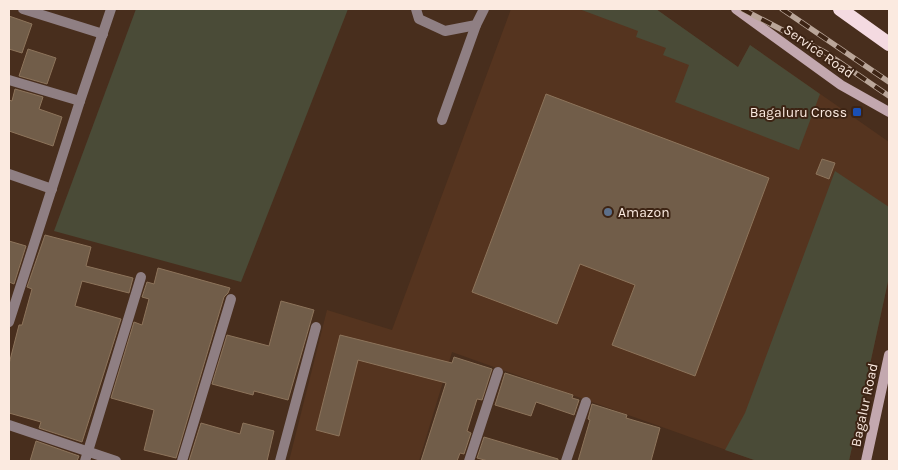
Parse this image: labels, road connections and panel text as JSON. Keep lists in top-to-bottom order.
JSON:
{
  "streets": {
    "main road": ["Service Road", "Bagalur Road"]
  },
  "places": {
    "transit": ["Bagaluru Cross"],
    "other": ["Amazon"]
  }
}
